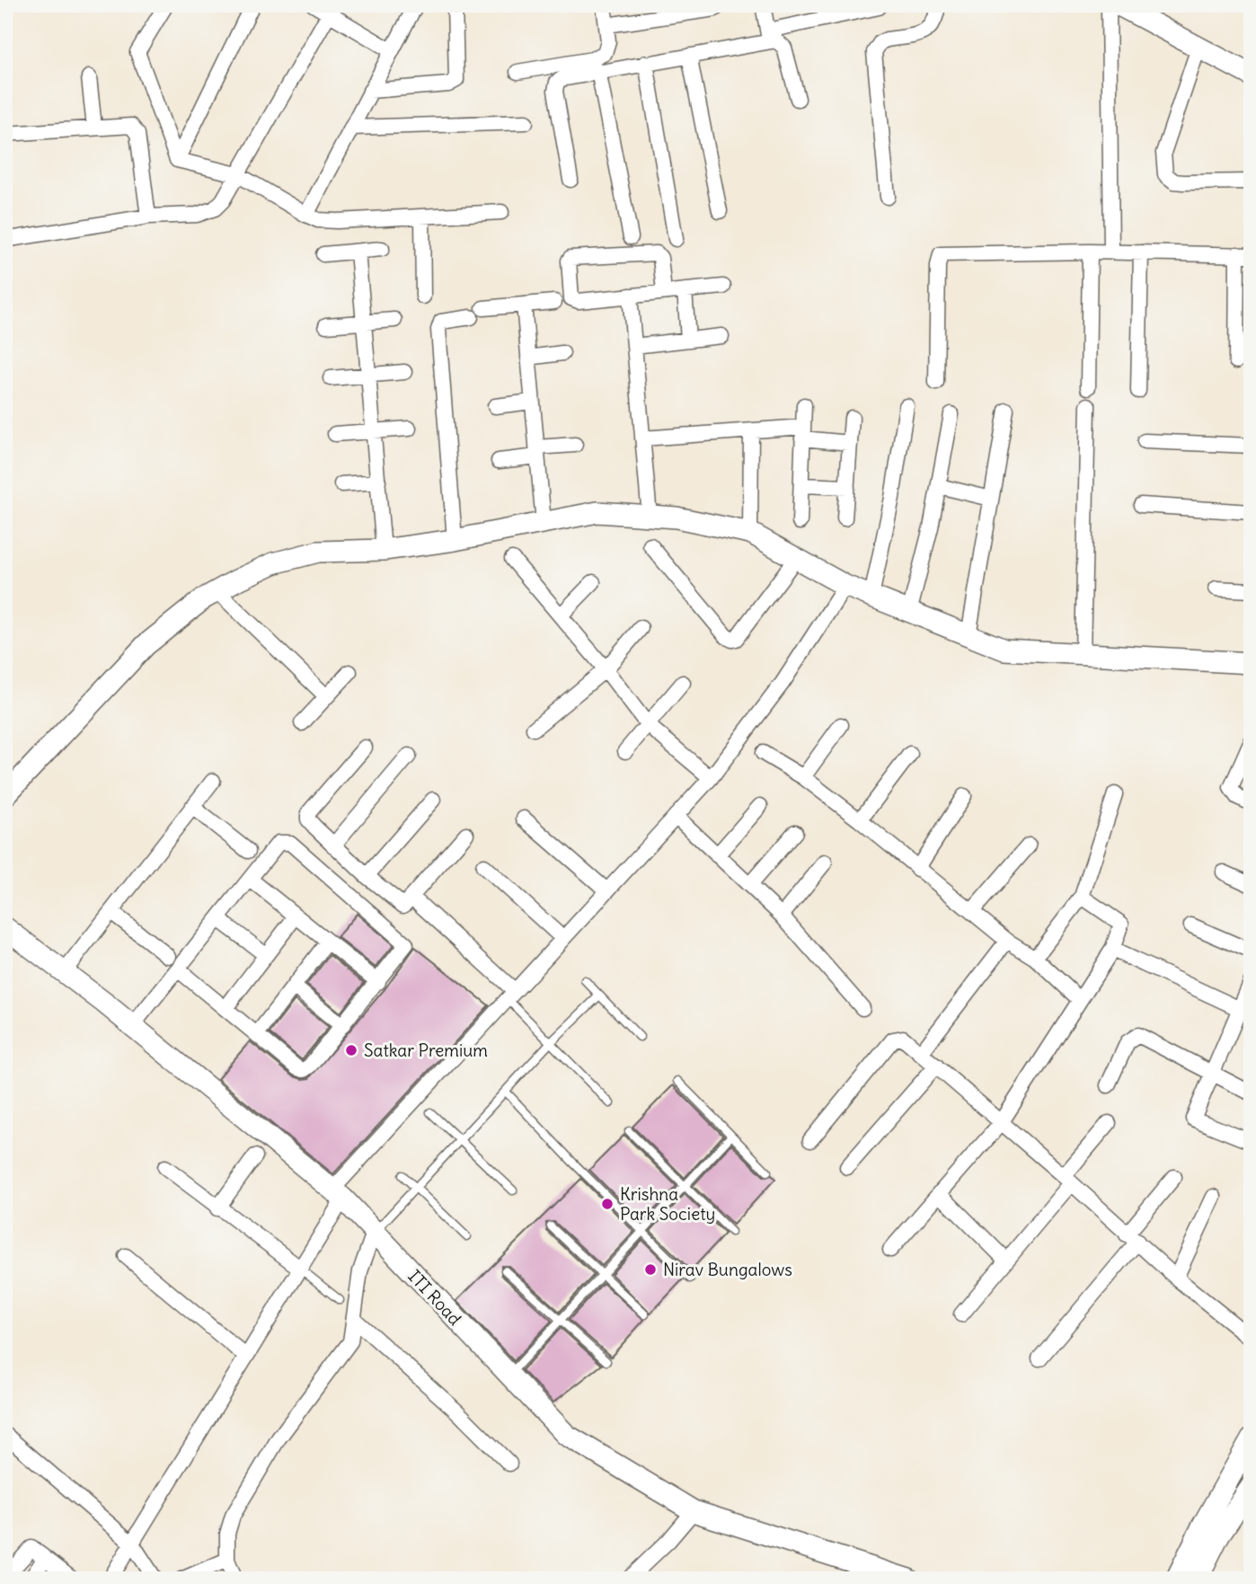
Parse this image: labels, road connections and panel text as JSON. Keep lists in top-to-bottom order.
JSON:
{
  "streets": {
    "street": ["ITI Road"]
  },
  "places": ["Satkar Premium", "Krishna Park Society", "Nirav Bungalows"]
}
